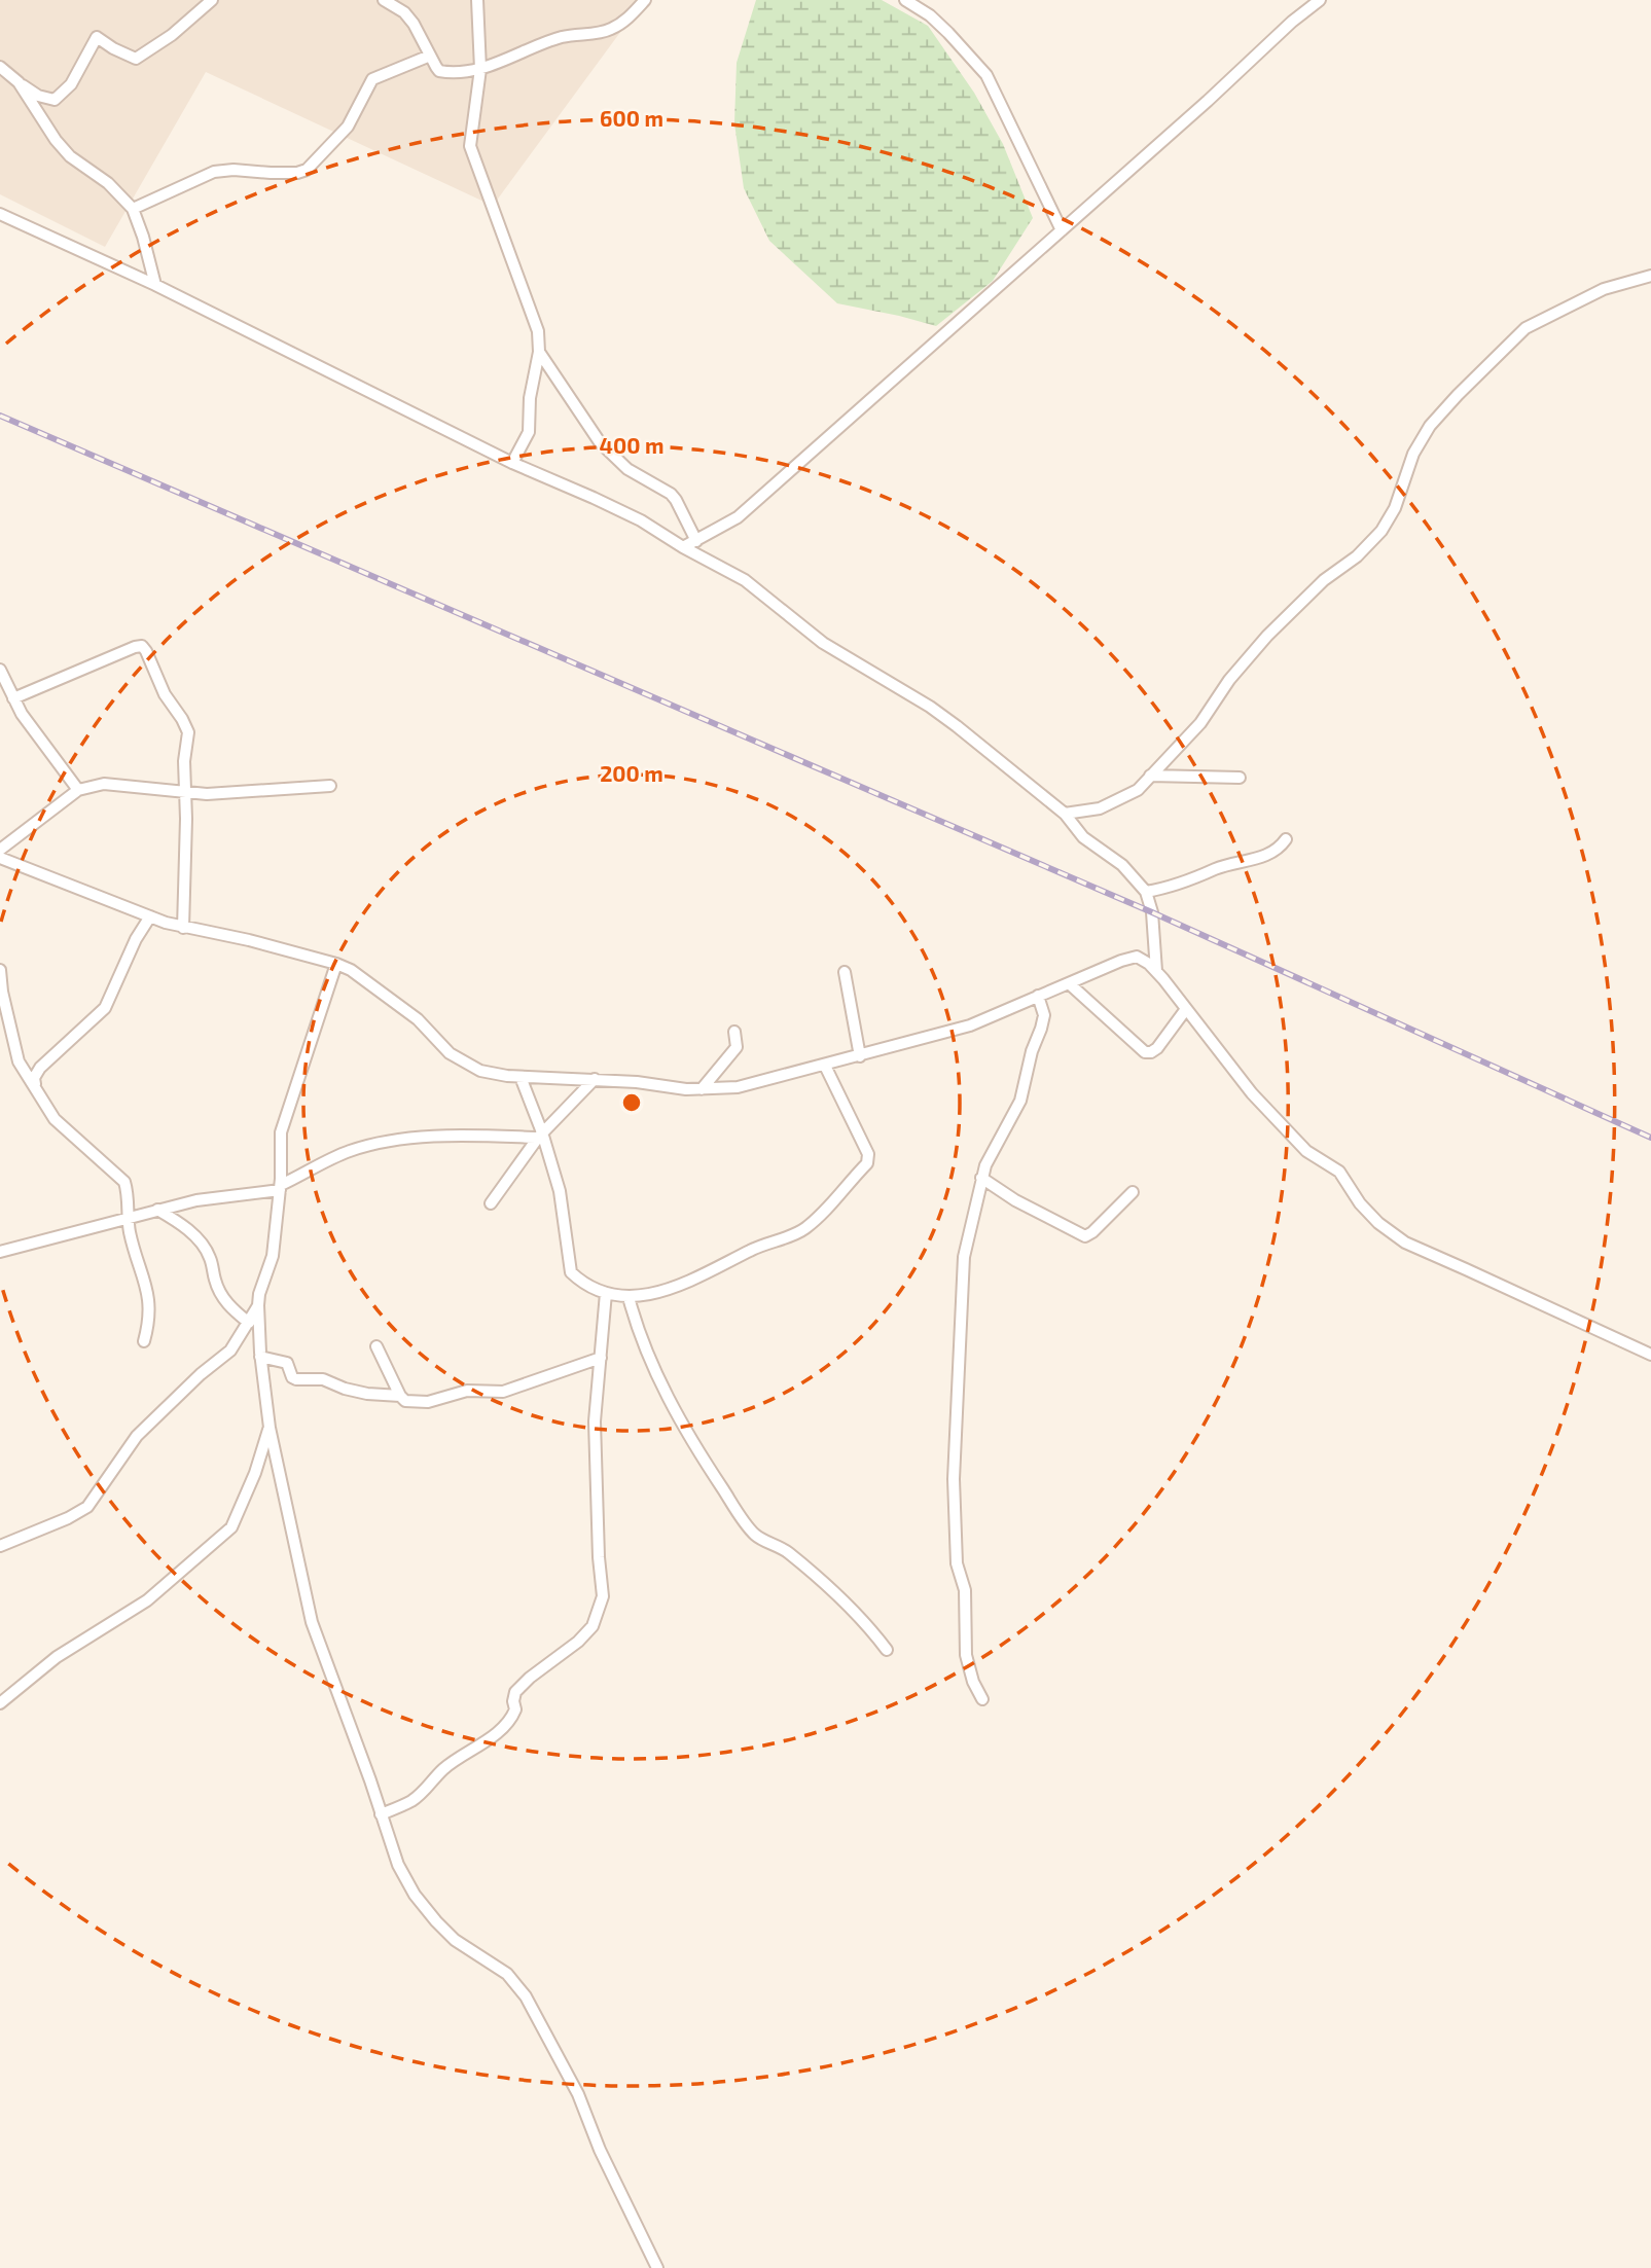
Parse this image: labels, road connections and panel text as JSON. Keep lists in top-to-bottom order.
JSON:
{
  "rings": ["600 m", "400 m", "200 m"]
}
